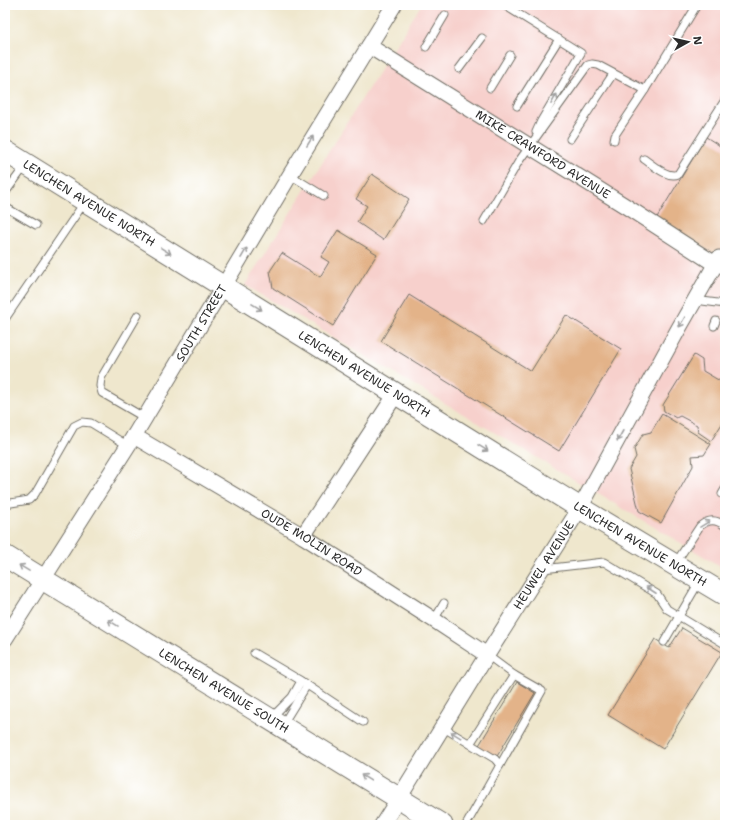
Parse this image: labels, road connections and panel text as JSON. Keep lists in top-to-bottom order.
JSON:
{
  "streets": {
    "main road": ["LENCHEN AVENUE NORTH", "LENCHEN AVENUE SOUTH"],
    "street": [
      "MIKE CRAWFORD AVENUE",
      "SOUTH STREET",
      "OUDE MOLIN ROAD",
      "HEUWEL AVENUE"
    ]
  },
  "crossings": [
    ["MIKE CRAWFORD AVENUE", "SOUTH STREET"],
    ["MIKE CRAWFORD AVENUE", "HEUWEL AVENUE"],
    ["LENCHEN AVENUE NORTH", "SOUTH STREET"],
    ["LENCHEN AVENUE NORTH", "HEUWEL AVENUE"],
    ["SOUTH STREET", "OUDE MOLIN ROAD"],
    ["SOUTH STREET", "LENCHEN AVENUE SOUTH"],
    ["OUDE MOLIN ROAD", "HEUWEL AVENUE"],
    ["HEUWEL AVENUE", "LENCHEN AVENUE SOUTH"]
  ],
  "one_way": [
    "LENCHEN AVENUE NORTH",
    "SOUTH STREET",
    "HEUWEL AVENUE",
    "LENCHEN AVENUE SOUTH"
  ],
  "north": "right"
}
